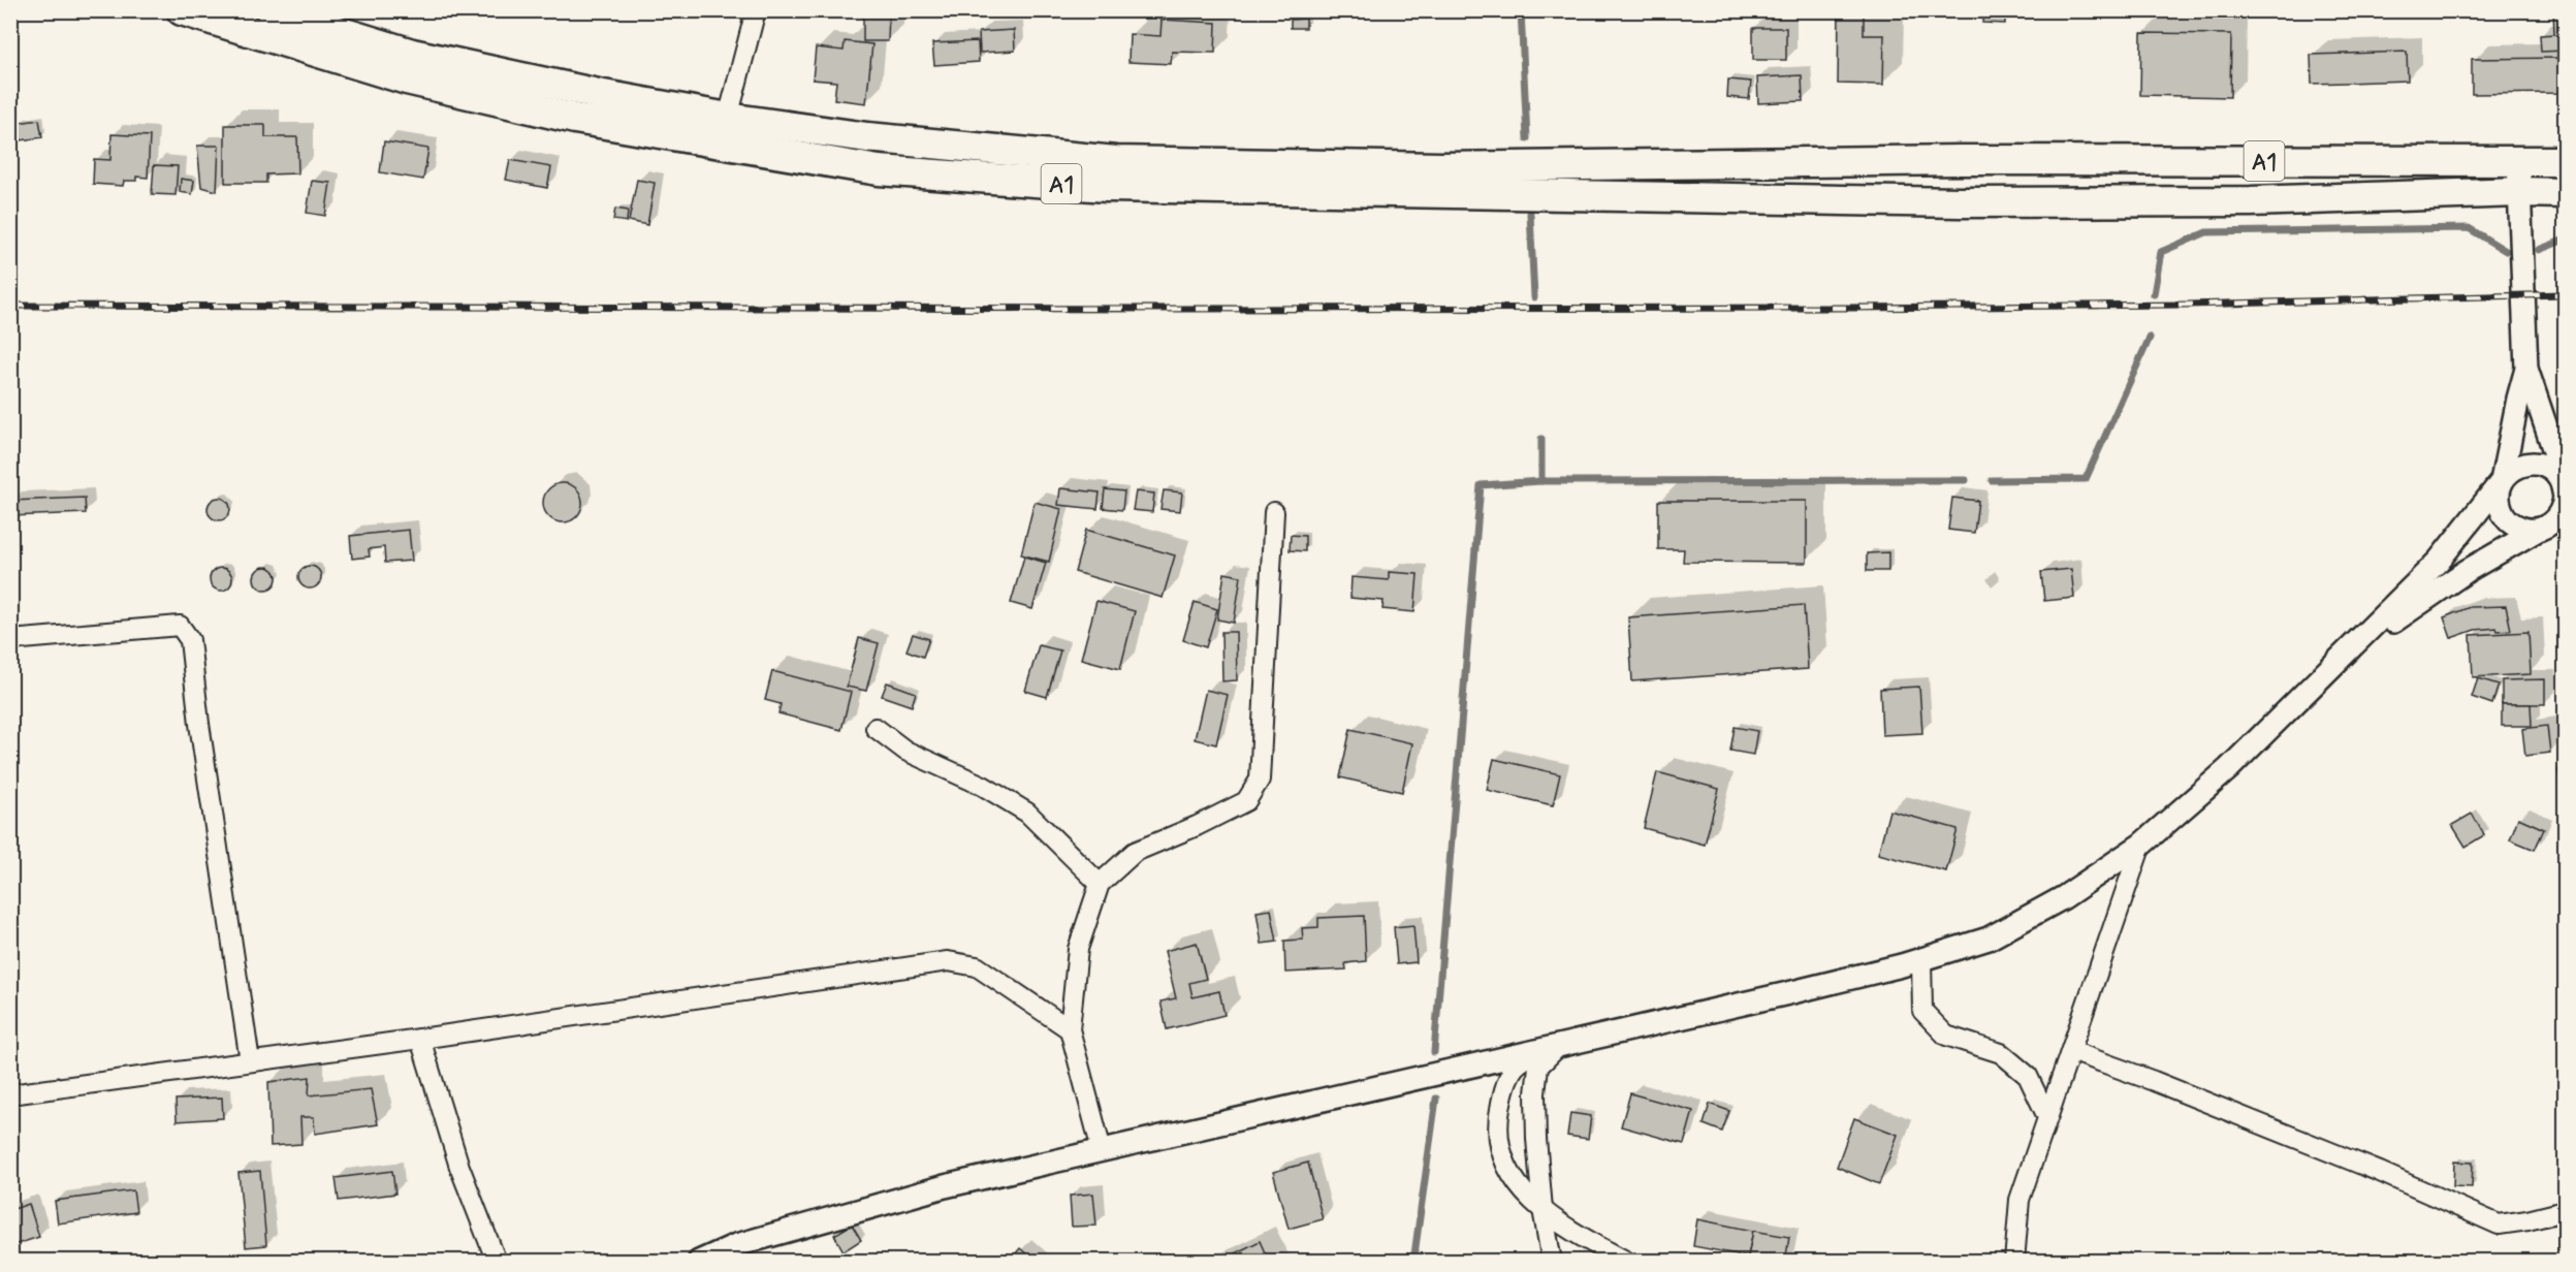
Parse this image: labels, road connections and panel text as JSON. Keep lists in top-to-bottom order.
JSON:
{
  "streets": {
    "highway": ["A1"]
  }
}
